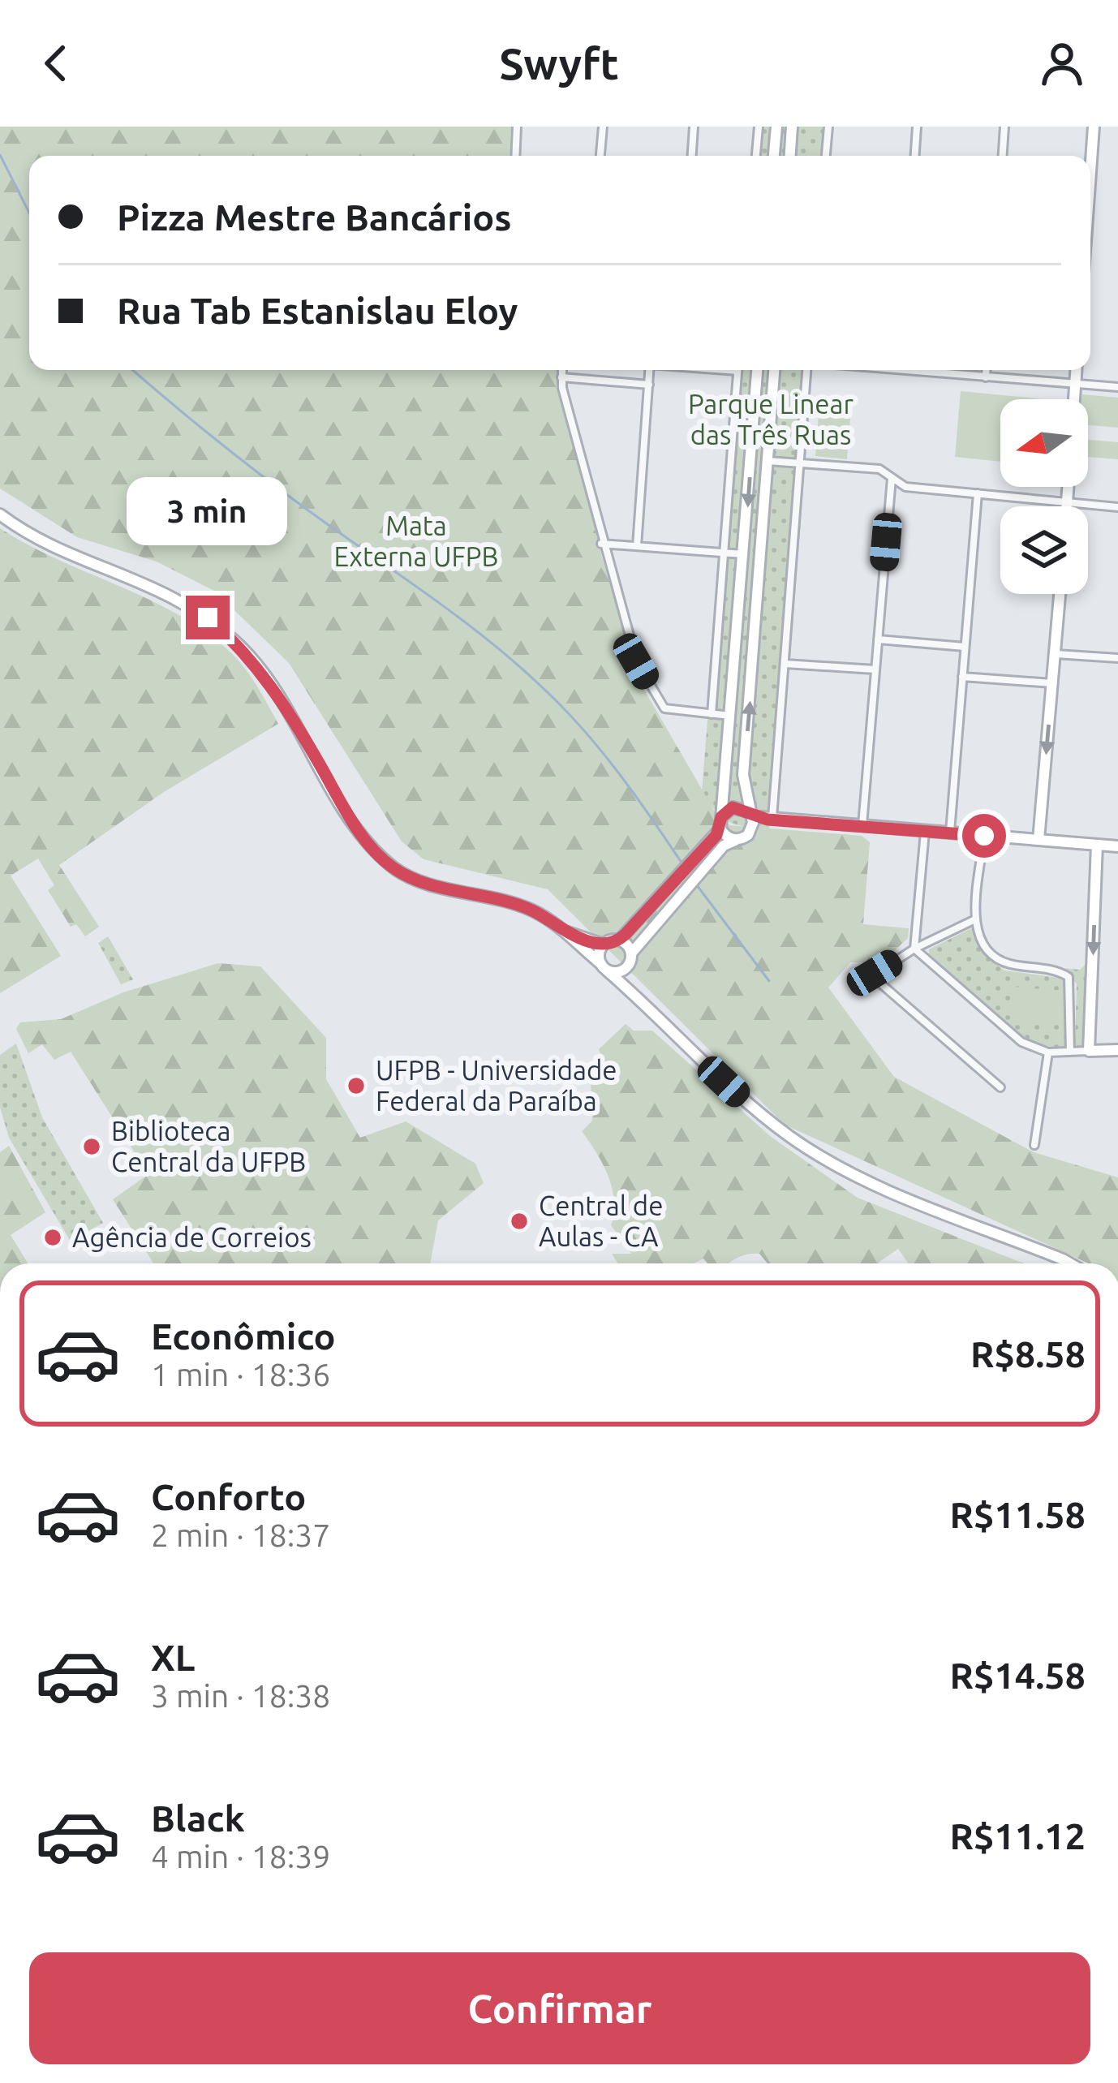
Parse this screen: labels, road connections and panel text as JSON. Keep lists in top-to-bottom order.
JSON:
{
  "parks": ["Parque Linear das Três Ruas", "Mata Externa UFPB"],
  "places": [
    "UFPB - Universidade Federal da Paraíba",
    "Biblioteca Central da UFPB",
    "Central de Aulas - CA",
    "Agência de Correios"
  ],
  "north": "left",
  "page": {
    "header": "Swyft",
    "banner": ["Pizza Mestre Bancários", "Rua Tab Estanislau Eloy"],
    "bubble": "3 min",
    "list": [
      {
        "name": "Econômico",
        "note": "1 min · 18:36",
        "value": "R$8.58"
      },
      {
        "name": "Conforto",
        "note": "2 min · 18:37",
        "value": "R$11.58"
      },
      {
        "name": "XL",
        "note": "3 min · 18:38",
        "value": "R$14.58"
      },
      {
        "name": "Black",
        "note": "4 min · 18:39",
        "value": "R$11.12"
      }
    ],
    "buttons": "Confirmar"
  }
}
